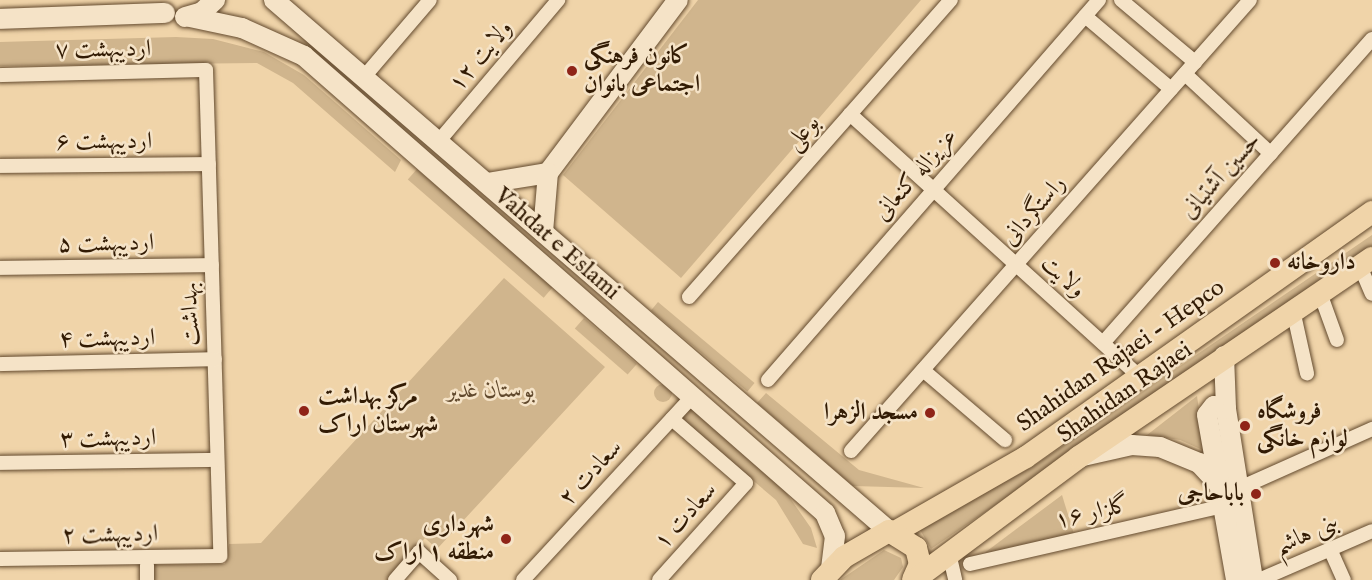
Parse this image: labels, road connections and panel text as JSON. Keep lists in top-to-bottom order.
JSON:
{
  "streets": {
    "main road": ["Vahdat e Eslami", "Shahidan Rajaei - Hepco", "Shahidan Rajaei"],
    "street": [
      "اردیبهشت ۷",
      "ولایت ۱۲",
      "بوعلی",
      "اردیبهشت ۶",
      "عزیزاله کنعانی",
      "حسین آشتیانی",
      "راستگردانی",
      "اردیبهشت ۵",
      "ولایت",
      "بهداشت",
      "اردیبهشت ۴",
      "اردیبهشت ۳",
      "سعادت ۲",
      "گلزار ۱۶",
      "سعادت ۱",
      "اردیبهشت ۲",
      "بنی هاشم"
    ]
  },
  "crossings": [
    ["اردیبهشت ۷", "بهداشت"],
    ["ولایت ۱۲", "Vahdat e Eslami"],
    ["بوعلی", "ولایت"],
    ["اردیبهشت ۶", "بهداشت"],
    ["عزیزاله کنعانی", "ولایت"],
    ["حسین آشتیانی", "ولایت"],
    ["راستگردانی", "ولایت"],
    ["اردیبهشت ۵", "بهداشت"],
    ["Vahdat e Eslami", "Shahidan Rajaei - Hepco"],
    ["Vahdat e Eslami", "سعادت ۲"],
    ["ولایت", "Shahidan Rajaei - Hepco"],
    ["بهداشت", "اردیبهشت ۴"],
    ["بهداشت", "اردیبهشت ۳"],
    ["بهداشت", "اردیبهشت ۲"],
    ["سعادت ۲", "سعادت ۱"]
  ],
  "parks": ["بوستان غدیر"],
  "places": [
    "کانون فرهنگی اجتماعی بانوان",
    "داروخانه",
    "مرکز بهداشت شهرستان اراک",
    "مسجد الزهرا",
    "فروشگاه لوازم خانگی",
    "باباحاجی",
    "شهرداری منطقه ۱ اراک"
  ]
}
